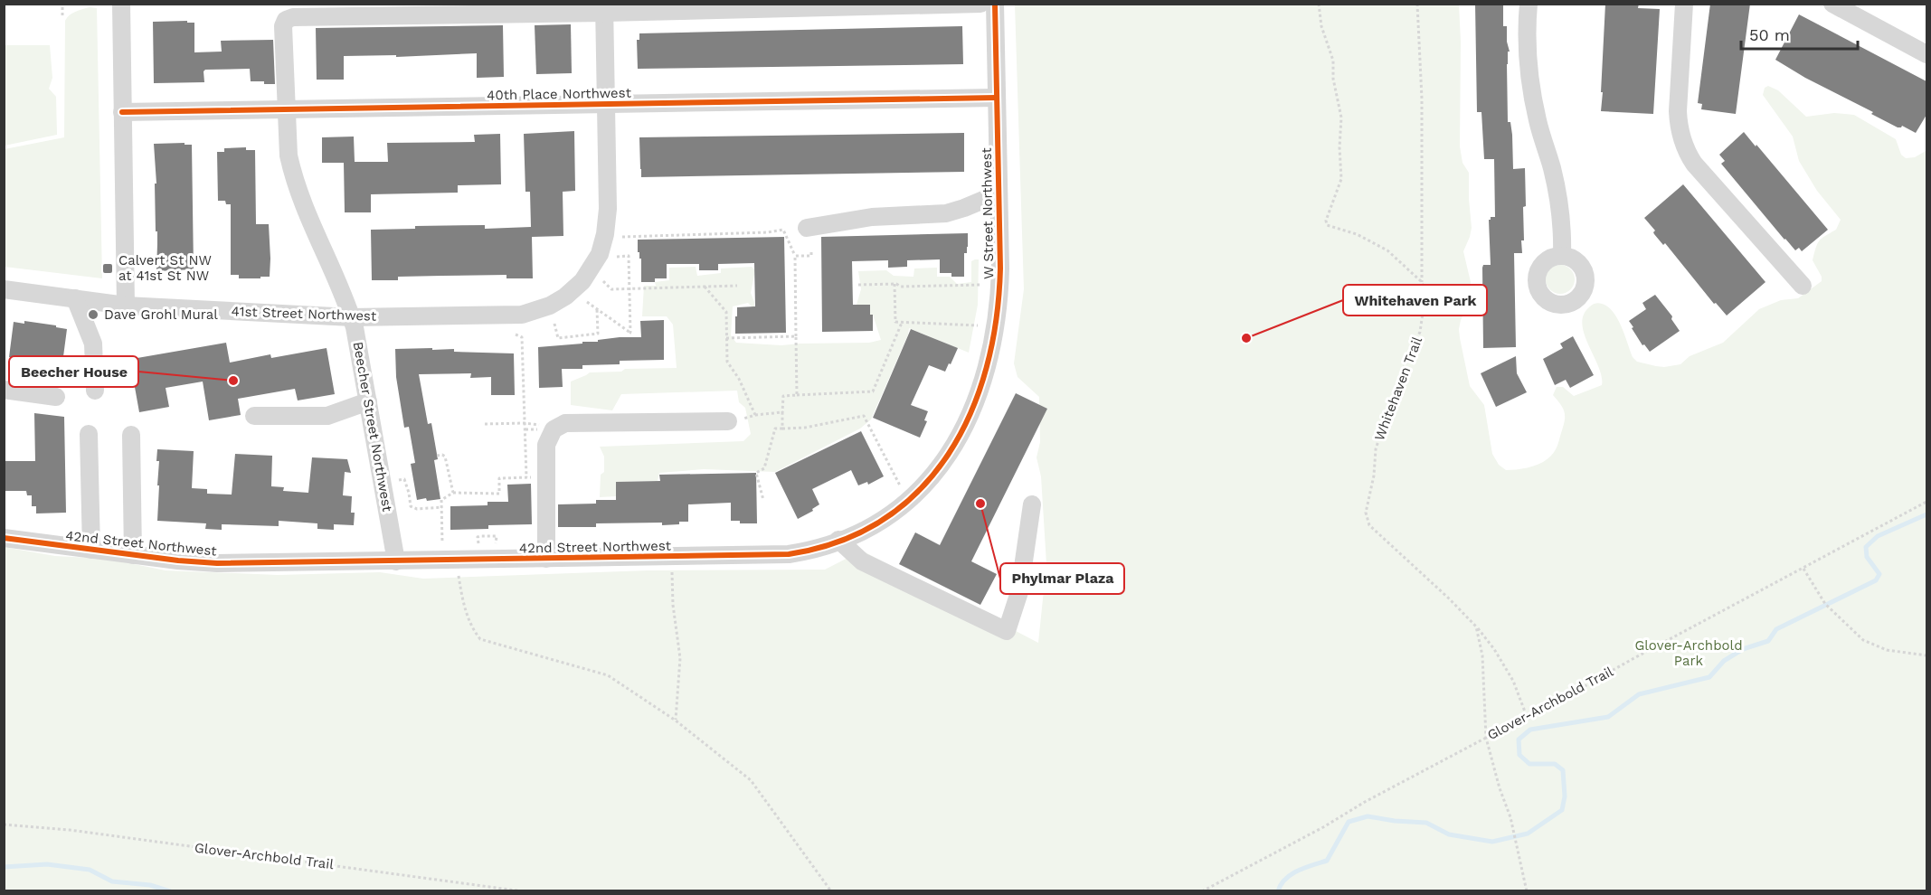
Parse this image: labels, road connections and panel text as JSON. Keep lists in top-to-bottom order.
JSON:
{
  "streets": {
    "street": [
      "40th Place Northwest",
      "W Street Northwest",
      "41st Street Northwest",
      "Beecher Street Northwest",
      "42nd Street Northwest"
    ],
    "path": ["Whitehaven Trail", "Glover-Archbold Trail"]
  },
  "crossings": [
    ["40th Place Northwest", "W Street Northwest"],
    ["40th Place Northwest", "41st Street Northwest"],
    ["40th Place Northwest", "Beecher Street Northwest"],
    ["W Street Northwest", "42nd Street Northwest"],
    ["41st Street Northwest", "Beecher Street Northwest"],
    ["Whitehaven Trail", "Glover-Archbold Trail"],
    ["Beecher Street Northwest", "42nd Street Northwest"]
  ],
  "parks": ["Glover-Archbold Park"],
  "places": {
    "transit": ["Calvert St NW at 41st St NW"],
    "other": [
      "Dave Grohl Mural",
      "Whitehaven Park",
      "Beecher House",
      "Phylmar Plaza"
    ]
  },
  "scale_bar": "50 m"
}
